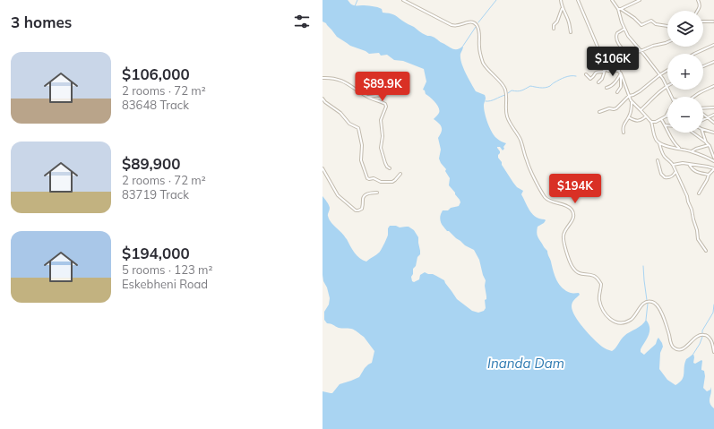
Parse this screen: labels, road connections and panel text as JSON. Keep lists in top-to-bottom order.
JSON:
{
  "water": ["Inanda Dam"],
  "page": {
    "heading": "3 homes",
    "map_buttons": ["+", "−"],
    "list": [
      {
        "name": "$106,000",
        "note": "2 rooms · 72 m² · 83648 Track"
      },
      {
        "name": "$89,900",
        "note": "2 rooms · 72 m² · 83719 Track"
      },
      {
        "name": "$194,000",
        "note": "5 rooms · 123 m² · Eskebheni Road"
      }
    ],
    "price": ["$106K", "$89.9K", "$194K"]
  }
}
